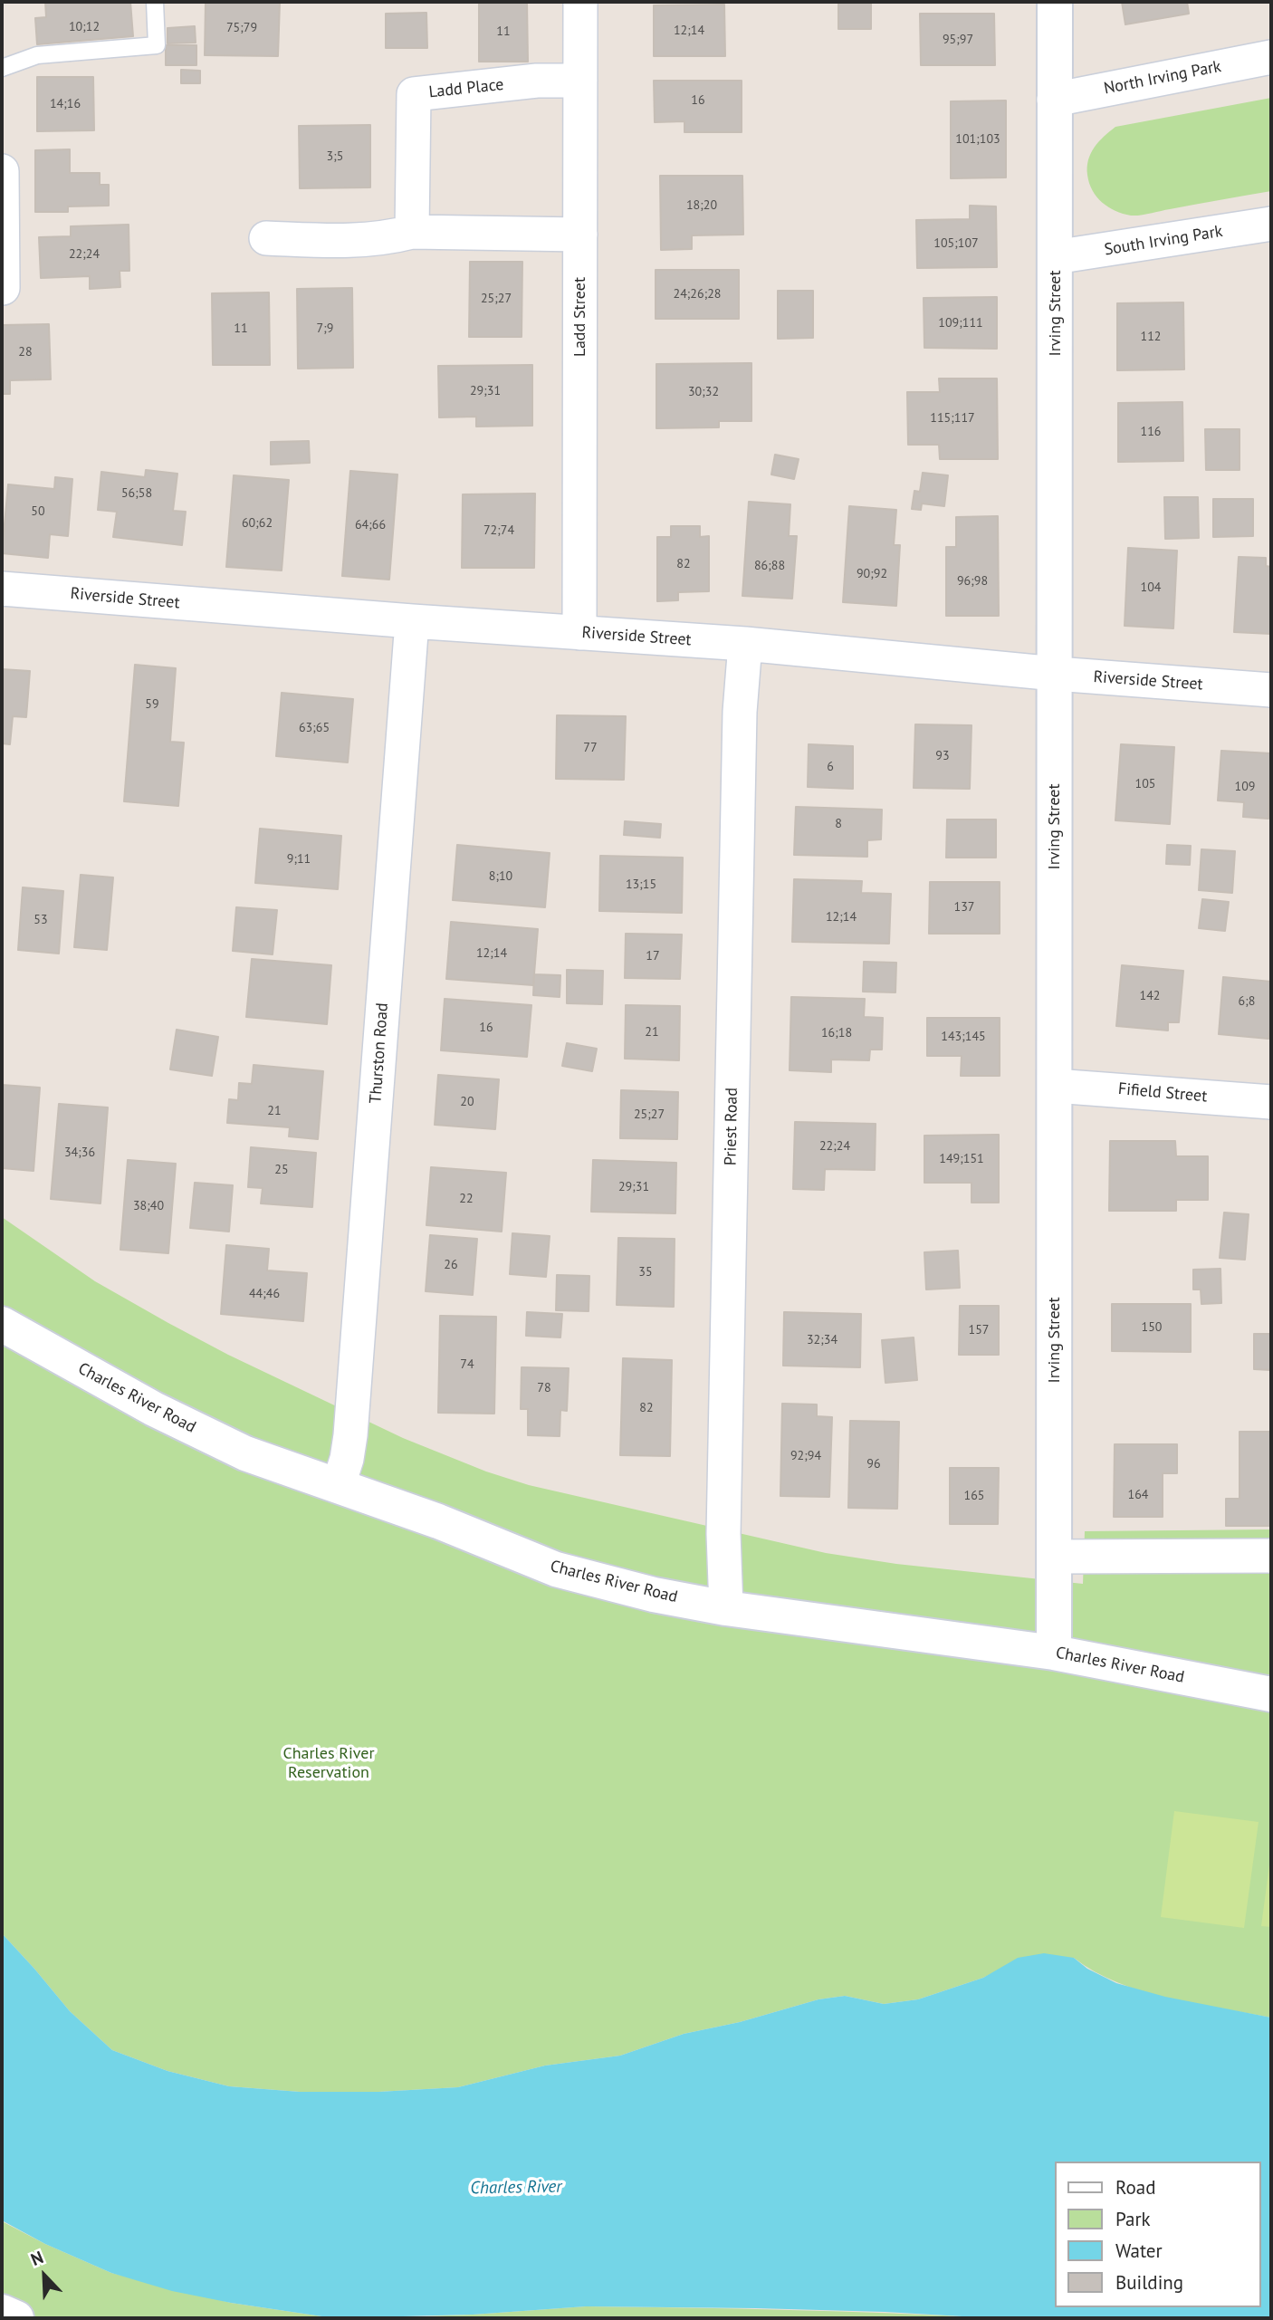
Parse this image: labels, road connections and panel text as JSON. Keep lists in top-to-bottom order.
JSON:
{
  "streets": {
    "street": [
      "North Irving Park",
      "Ladd Place",
      "South Irving Park",
      "Irving Street",
      "Ladd Street",
      "Riverside Street",
      "Thurston Road",
      "Fifield Street",
      "Priest Road",
      "Charles River Road"
    ]
  },
  "crossings": [
    ["North Irving Park", "Irving Street"],
    ["Ladd Place", "Ladd Street"],
    ["South Irving Park", "Irving Street"],
    ["Irving Street", "Riverside Street"],
    ["Irving Street", "Fifield Street"],
    ["Irving Street", "Charles River Road"],
    ["Ladd Street", "Riverside Street"],
    ["Riverside Street", "Thurston Road"],
    ["Riverside Street", "Priest Road"],
    ["Thurston Road", "Charles River Road"],
    ["Priest Road", "Charles River Road"]
  ],
  "water": ["Charles River"],
  "parks": ["Charles River Reservation"],
  "house_numbers": [
    "10;12",
    "75;79",
    "12;14",
    "11",
    "95;97",
    "16",
    "14;16",
    "101;103",
    "3;5",
    "18;20",
    "105;107",
    "22;24",
    "24;26;28",
    "25;27",
    "109;111",
    "11",
    "7;9",
    "112",
    "28",
    "29;31",
    "30;32",
    "115;117",
    "116",
    "56;58",
    "50",
    "60;62",
    "64;66",
    "72;74",
    "82",
    "86;88",
    "90;92",
    "96;98",
    "104",
    "59",
    "63;65",
    "77",
    "93",
    "6",
    "105",
    "109",
    "8",
    "9;11",
    "8;10",
    "13;15",
    "137",
    "12;14",
    "53",
    "12;14",
    "17",
    "142",
    "6;8",
    "16",
    "21",
    "16;18",
    "143;145",
    "20",
    "21",
    "25;27",
    "22;24",
    "34;36",
    "149;151",
    "25",
    "29;31",
    "22",
    "38;40",
    "26",
    "35",
    "44;46",
    "150",
    "157",
    "32;34",
    "74",
    "78",
    "82",
    "92;94",
    "96",
    "164",
    "165"
  ],
  "legend": [
    "Road",
    "Park",
    "Water",
    "Building"
  ],
  "north": "top left"
}
